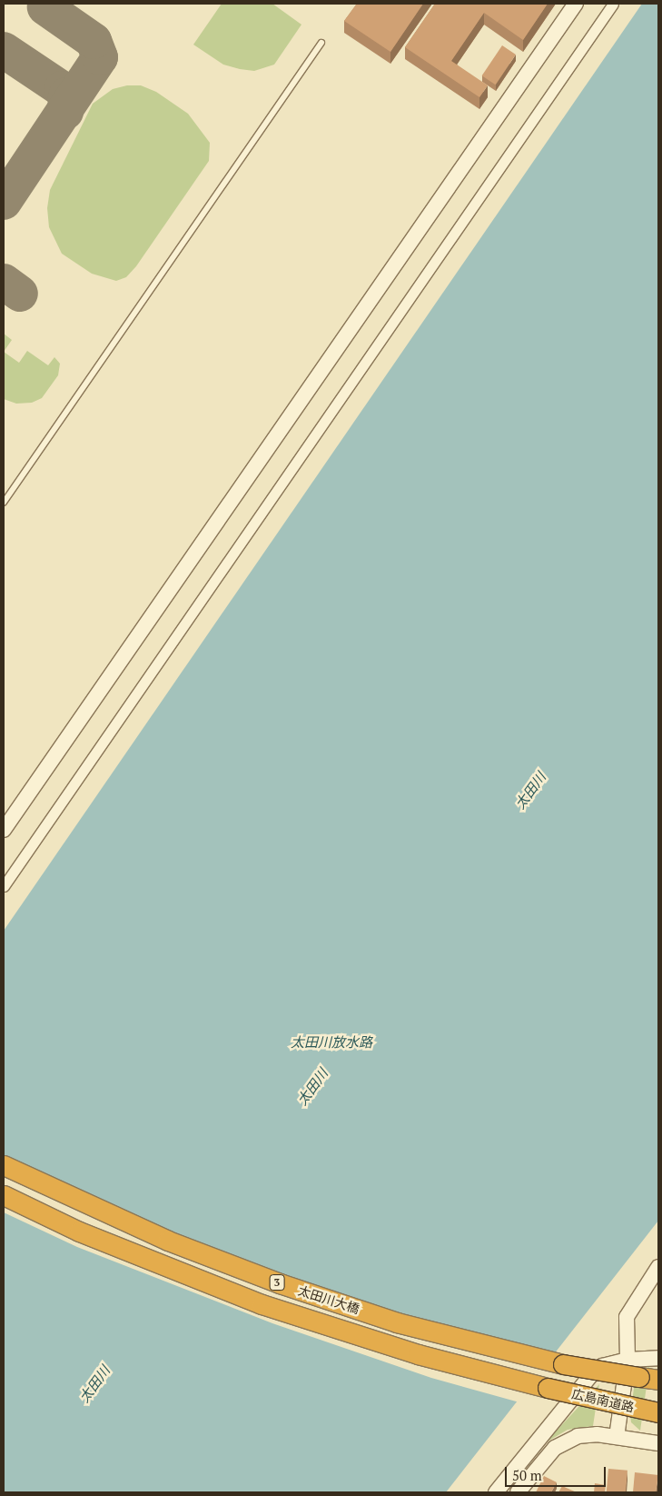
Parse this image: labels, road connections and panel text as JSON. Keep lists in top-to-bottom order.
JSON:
{
  "streets": {
    "highway": ["3", "太田川大橋", "広島南道路"]
  },
  "crossings": [
    ["太田川大橋", "広島南道路"]
  ],
  "water": ["太田川", "太田川放水路"],
  "scale_bar": "50 m"
}
